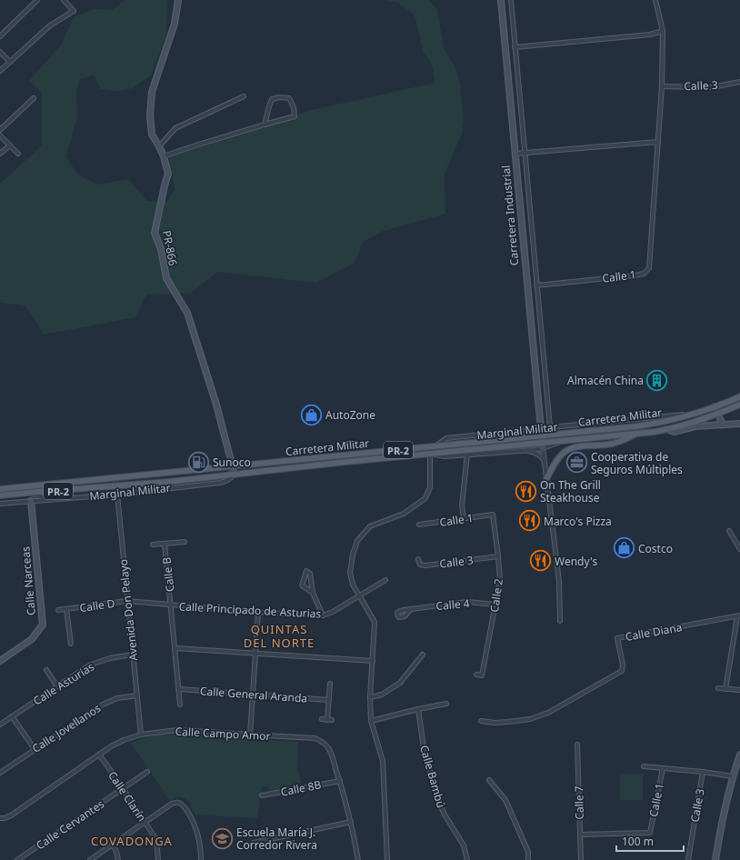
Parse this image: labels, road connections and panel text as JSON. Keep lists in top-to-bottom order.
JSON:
{
  "streets": {
    "main road": ["Carretera Militar", "PR-2"],
    "street": [
      "Calle 3",
      "Carretera Industrial",
      "PR-866",
      "Calle 1",
      "Marginal Militar",
      "Calle B",
      "Calle Narceas",
      "Calle 2",
      "Calle 4",
      "Calle D",
      "Avenida Don Pelayo",
      "Calle Principado de Asturias",
      "Calle Diana",
      "Calle Asturias",
      "Calle General Aranda",
      "Calle Jovellanos",
      "Calle Campo Amor",
      "Calle Bambú",
      "Calle 8B",
      "Calle Clarín",
      "Calle 7",
      "Calle Cervantes"
    ]
  },
  "crossings": [
    ["Calle 3", "Calle 1"],
    ["Calle 3", "Calle 2"],
    ["Carretera Industrial", "Carretera Militar"],
    ["Carretera Industrial", "Marginal Militar"],
    ["PR-866", "Carretera Militar"],
    ["PR-866", "Marginal Militar"],
    ["Calle 1", "Calle 2"],
    ["Calle 1", "Calle 7"],
    ["Carretera Militar", "Marginal Militar"],
    ["Carretera Militar", "Avenida Don Pelayo"],
    ["Marginal Militar", "Calle Narceas"],
    ["Marginal Militar", "Avenida Don Pelayo"],
    ["Calle B", "Calle D"],
    ["Calle B", "Calle Principado de Asturias"],
    ["Calle B", "Calle General Aranda"],
    ["Calle 2", "Calle 4"],
    ["Calle D", "Avenida Don Pelayo"],
    ["Calle D", "Calle Principado de Asturias"],
    ["Avenida Don Pelayo", "Calle Asturias"],
    ["Avenida Don Pelayo", "Calle Jovellanos"],
    ["Avenida Don Pelayo", "Calle Campo Amor"],
    ["Calle Campo Amor", "Calle 8B"],
    ["Calle Campo Amor", "Calle Clarín"],
    ["Calle Clarín", "Calle Cervantes"]
  ],
  "districts": ["QUINTAS DEL NORTE", "COVADONGA"],
  "places": {
    "building": ["Almacén China"],
    "shop": ["AutoZone", "Costco"],
    "fuel station": ["Sunoco"],
    "office": ["Cooperativa de Seguros Múltiples"],
    "restaurant": ["On The Grill Steakhouse", "Marco's Pizza", "Wendy's"],
    "school or university": ["Escuela María J. Corredor Rivera"]
  },
  "scale_bar": "100 m"
}
